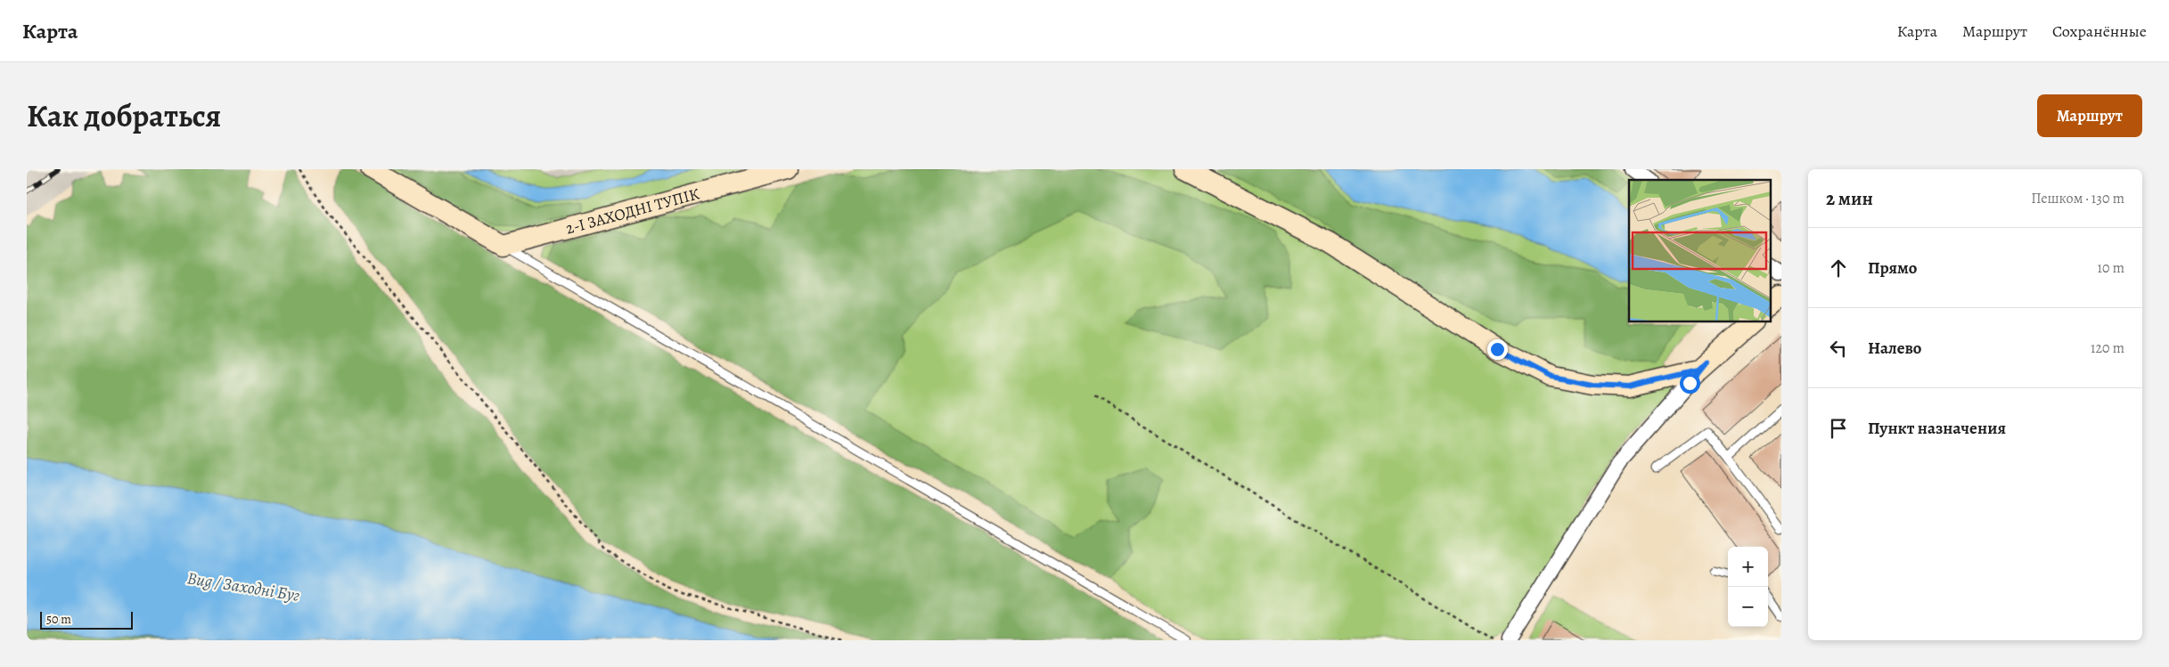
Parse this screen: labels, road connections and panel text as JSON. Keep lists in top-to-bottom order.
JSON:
{
  "streets": {
    "main road": ["2-І ЗАХОДНІ ТУПІК"]
  },
  "water": ["Bug / Заходні Буг"],
  "scale_bar": "50 m",
  "page": {
    "header": "Карта",
    "nav": ["Карта", "Маршрут", "Сохранённые"],
    "title": "Как добраться",
    "buttons": "Маршрут",
    "heading": ["2 мин", "Пешком · 130 m"],
    "list": [
      ["Прямо", "10 m"],
      ["Налево", "120 m"],
      "Пункт назначения"
    ],
    "map_buttons": ["+", "−"],
    "scale": "50 m"
  }
}
